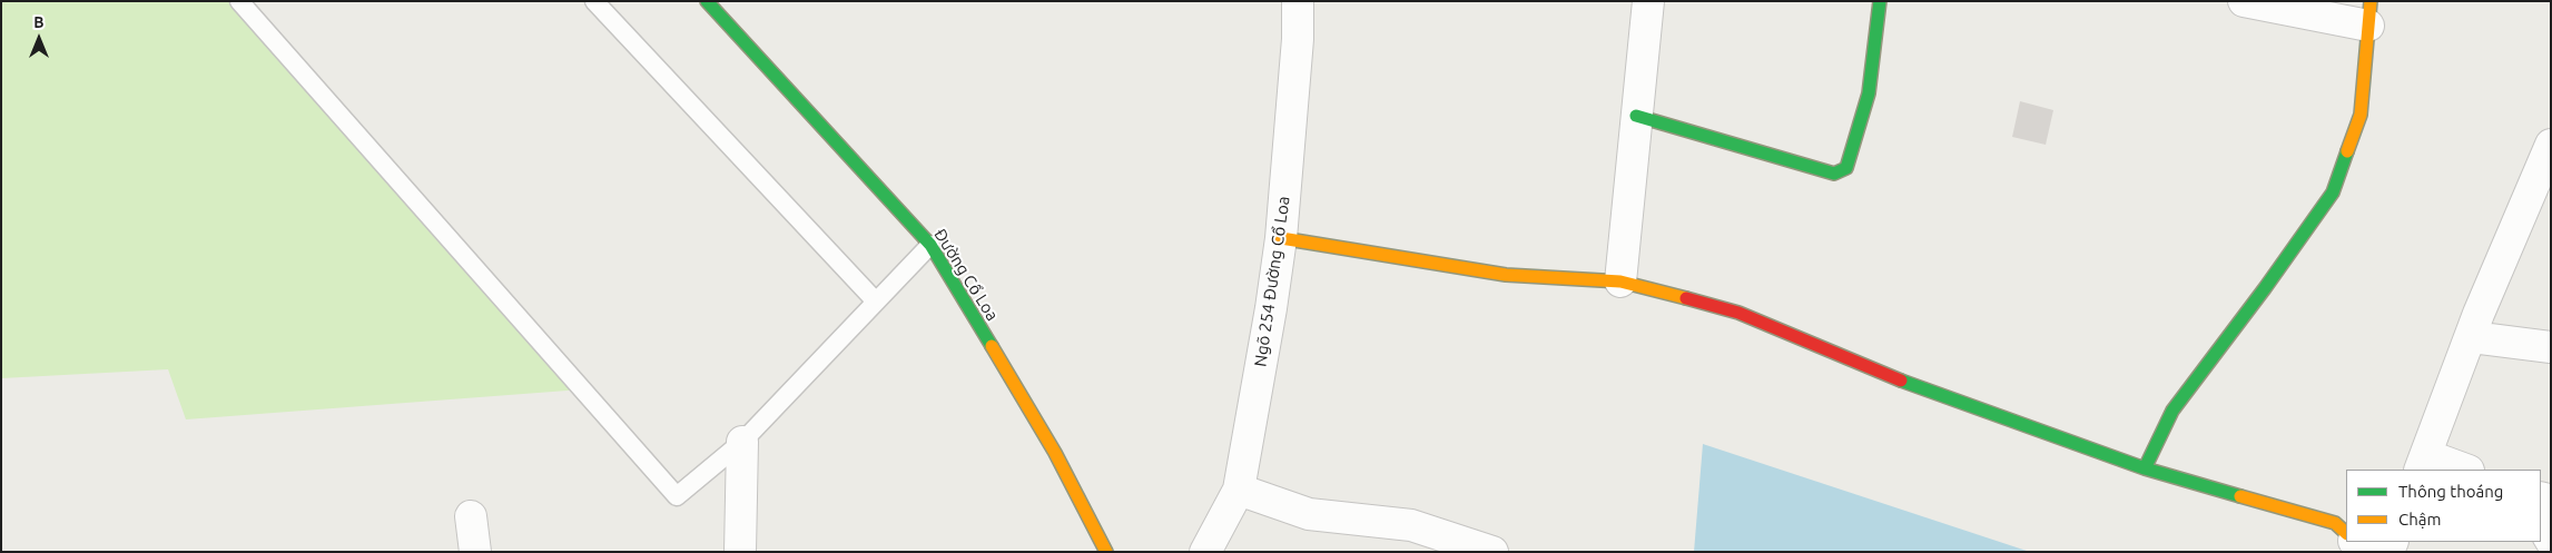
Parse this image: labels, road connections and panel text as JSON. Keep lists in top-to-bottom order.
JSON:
{
  "streets": {
    "street": ["Đường Cổ Loa", "Ngõ 254 Đường Cổ Loa"]
  },
  "legend": ["Thông thoáng", "Chậm"],
  "north": "top"
}
